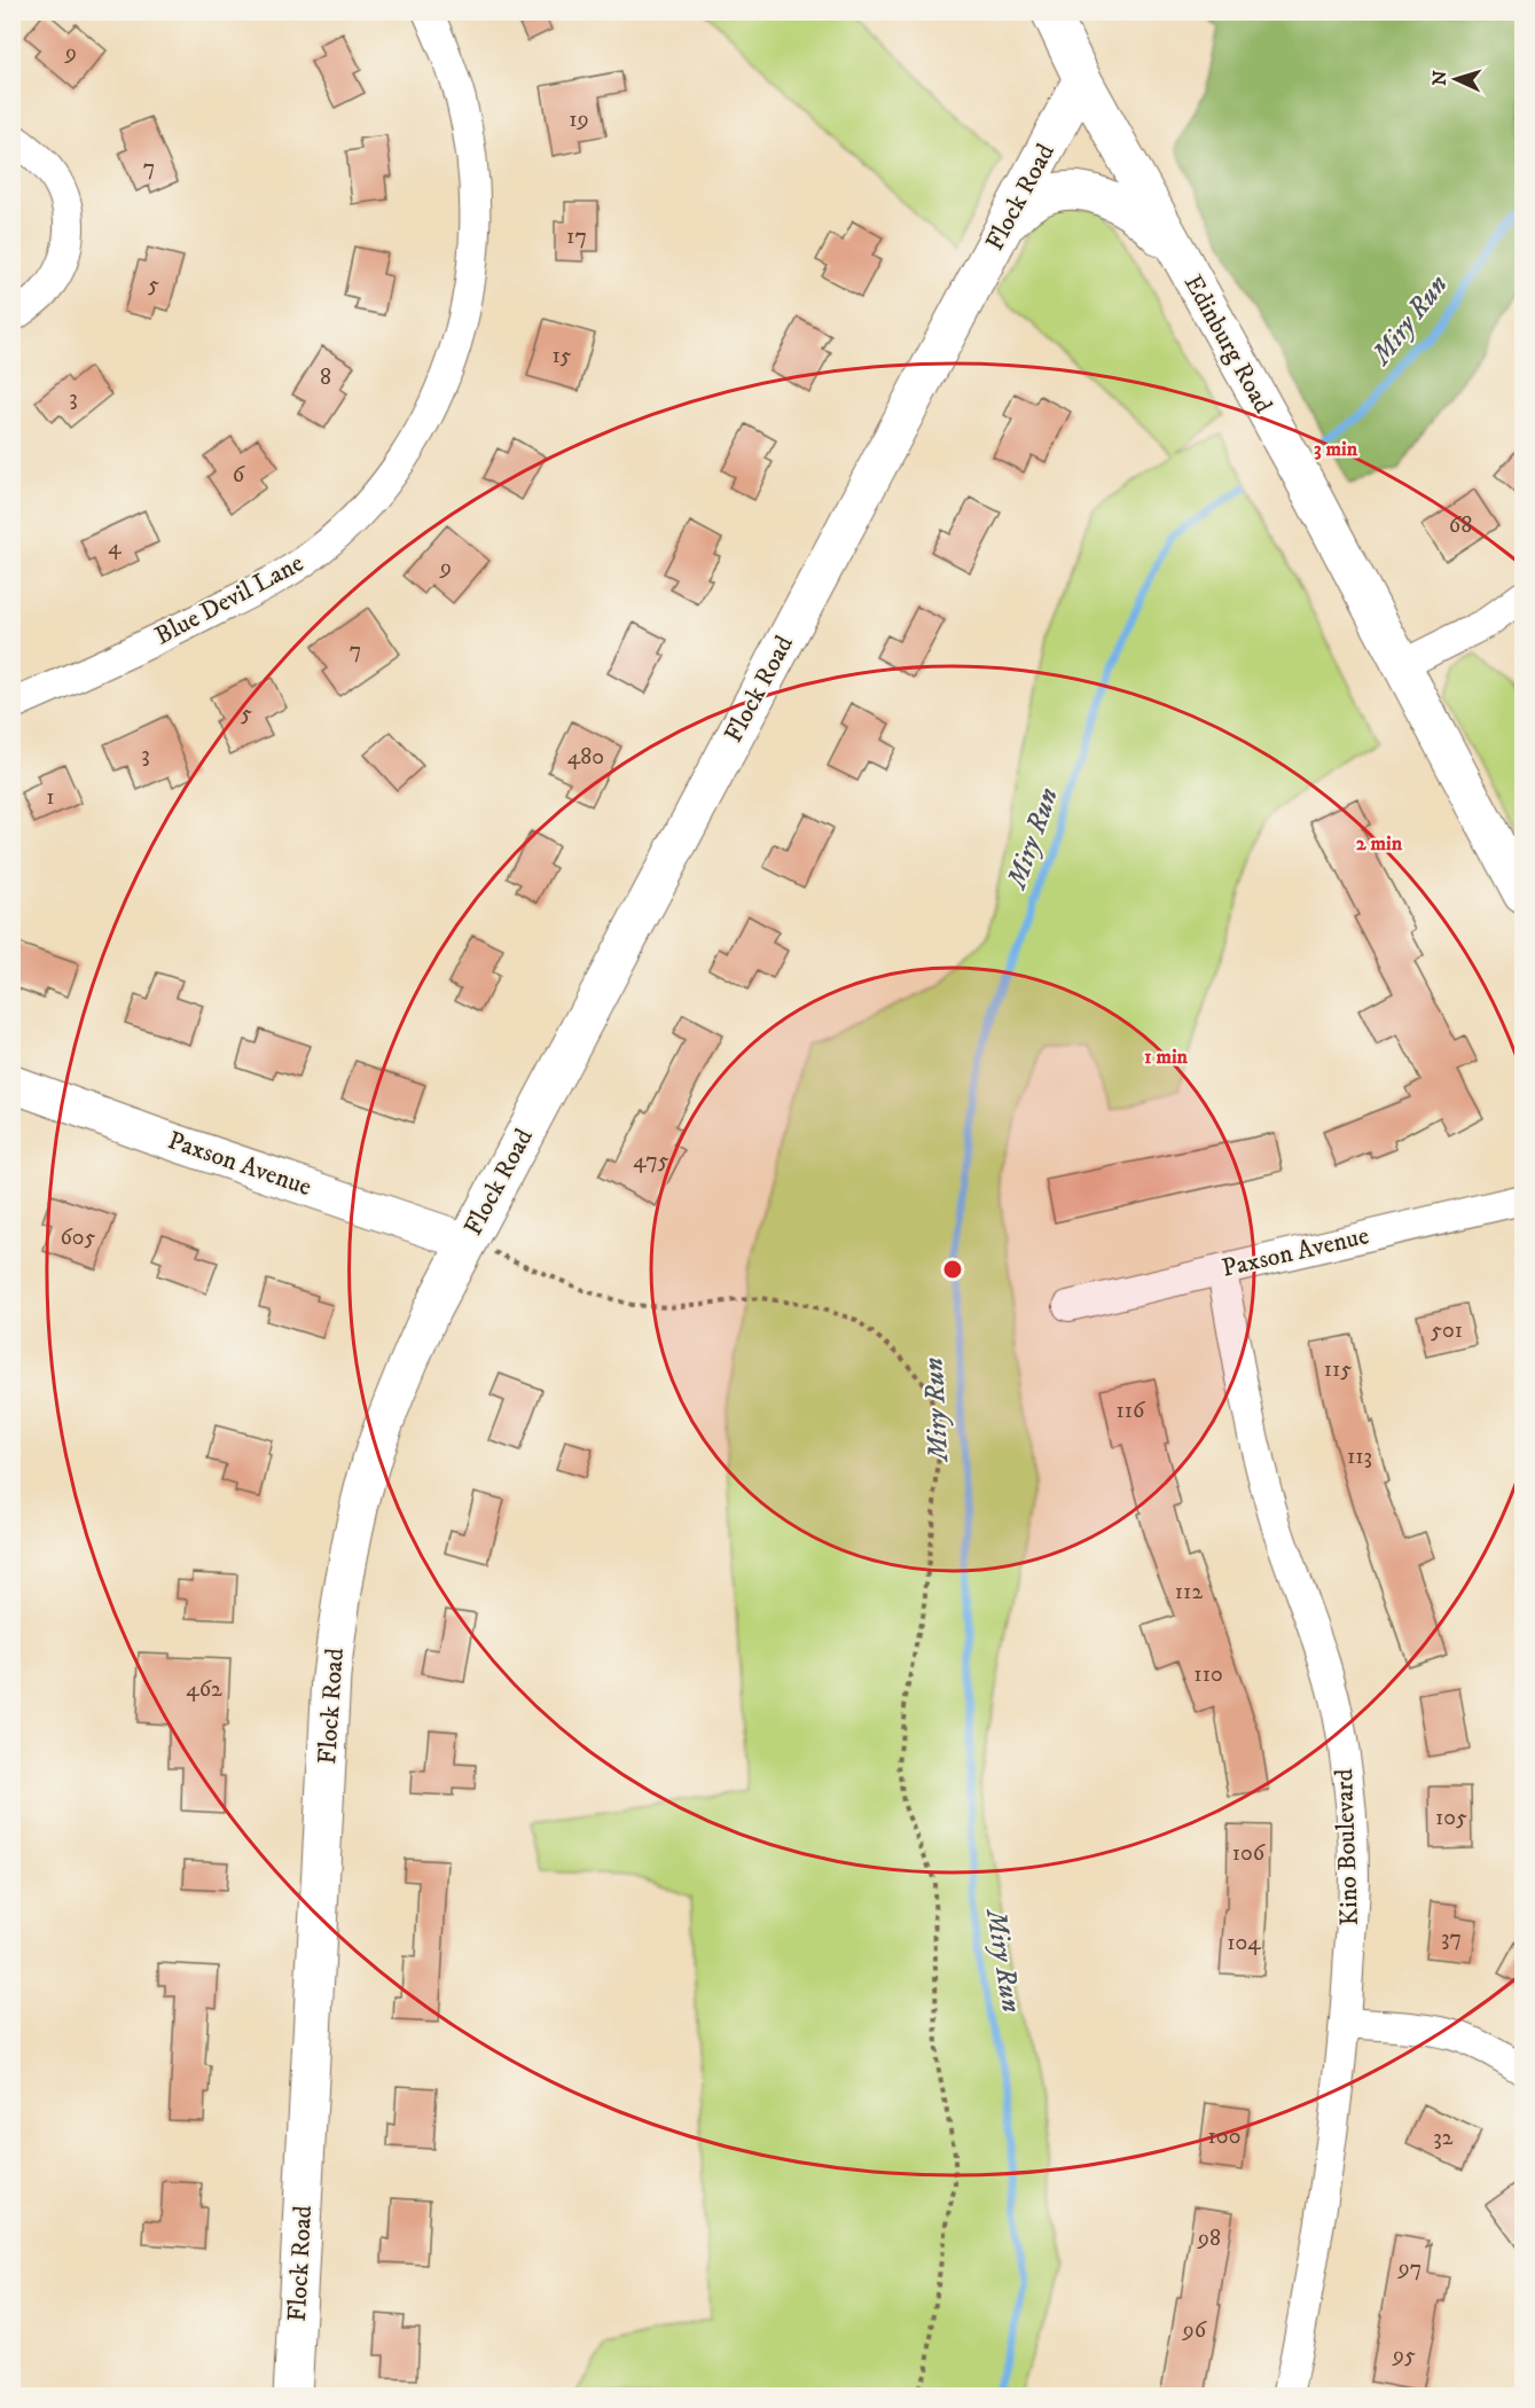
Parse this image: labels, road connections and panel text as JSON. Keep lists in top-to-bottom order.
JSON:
{
  "streets": {
    "main road": ["Flock Road", "Edinburg Road"],
    "street": ["Blue Devil Lane", "Paxson Avenue", "Kino Boulevard"]
  },
  "crossings": [
    ["Flock Road", "Edinburg Road"],
    ["Flock Road", "Paxson Avenue"],
    ["Paxson Avenue", "Kino Boulevard"]
  ],
  "water": ["Miry Run"],
  "house_numbers": [
    "9",
    "19",
    "7",
    "17",
    "5",
    "15",
    "8",
    "3",
    "6",
    "68",
    "4",
    "9",
    "7",
    "5",
    "3",
    "480",
    "1",
    "475",
    "605",
    "501",
    "115",
    "116",
    "113",
    "112",
    "110",
    "462",
    "105",
    "106",
    "37",
    "104",
    "100",
    "32",
    "98",
    "97",
    "96",
    "95"
  ],
  "north": "left",
  "rings": ["3 min", "2 min", "1 min"]
}
